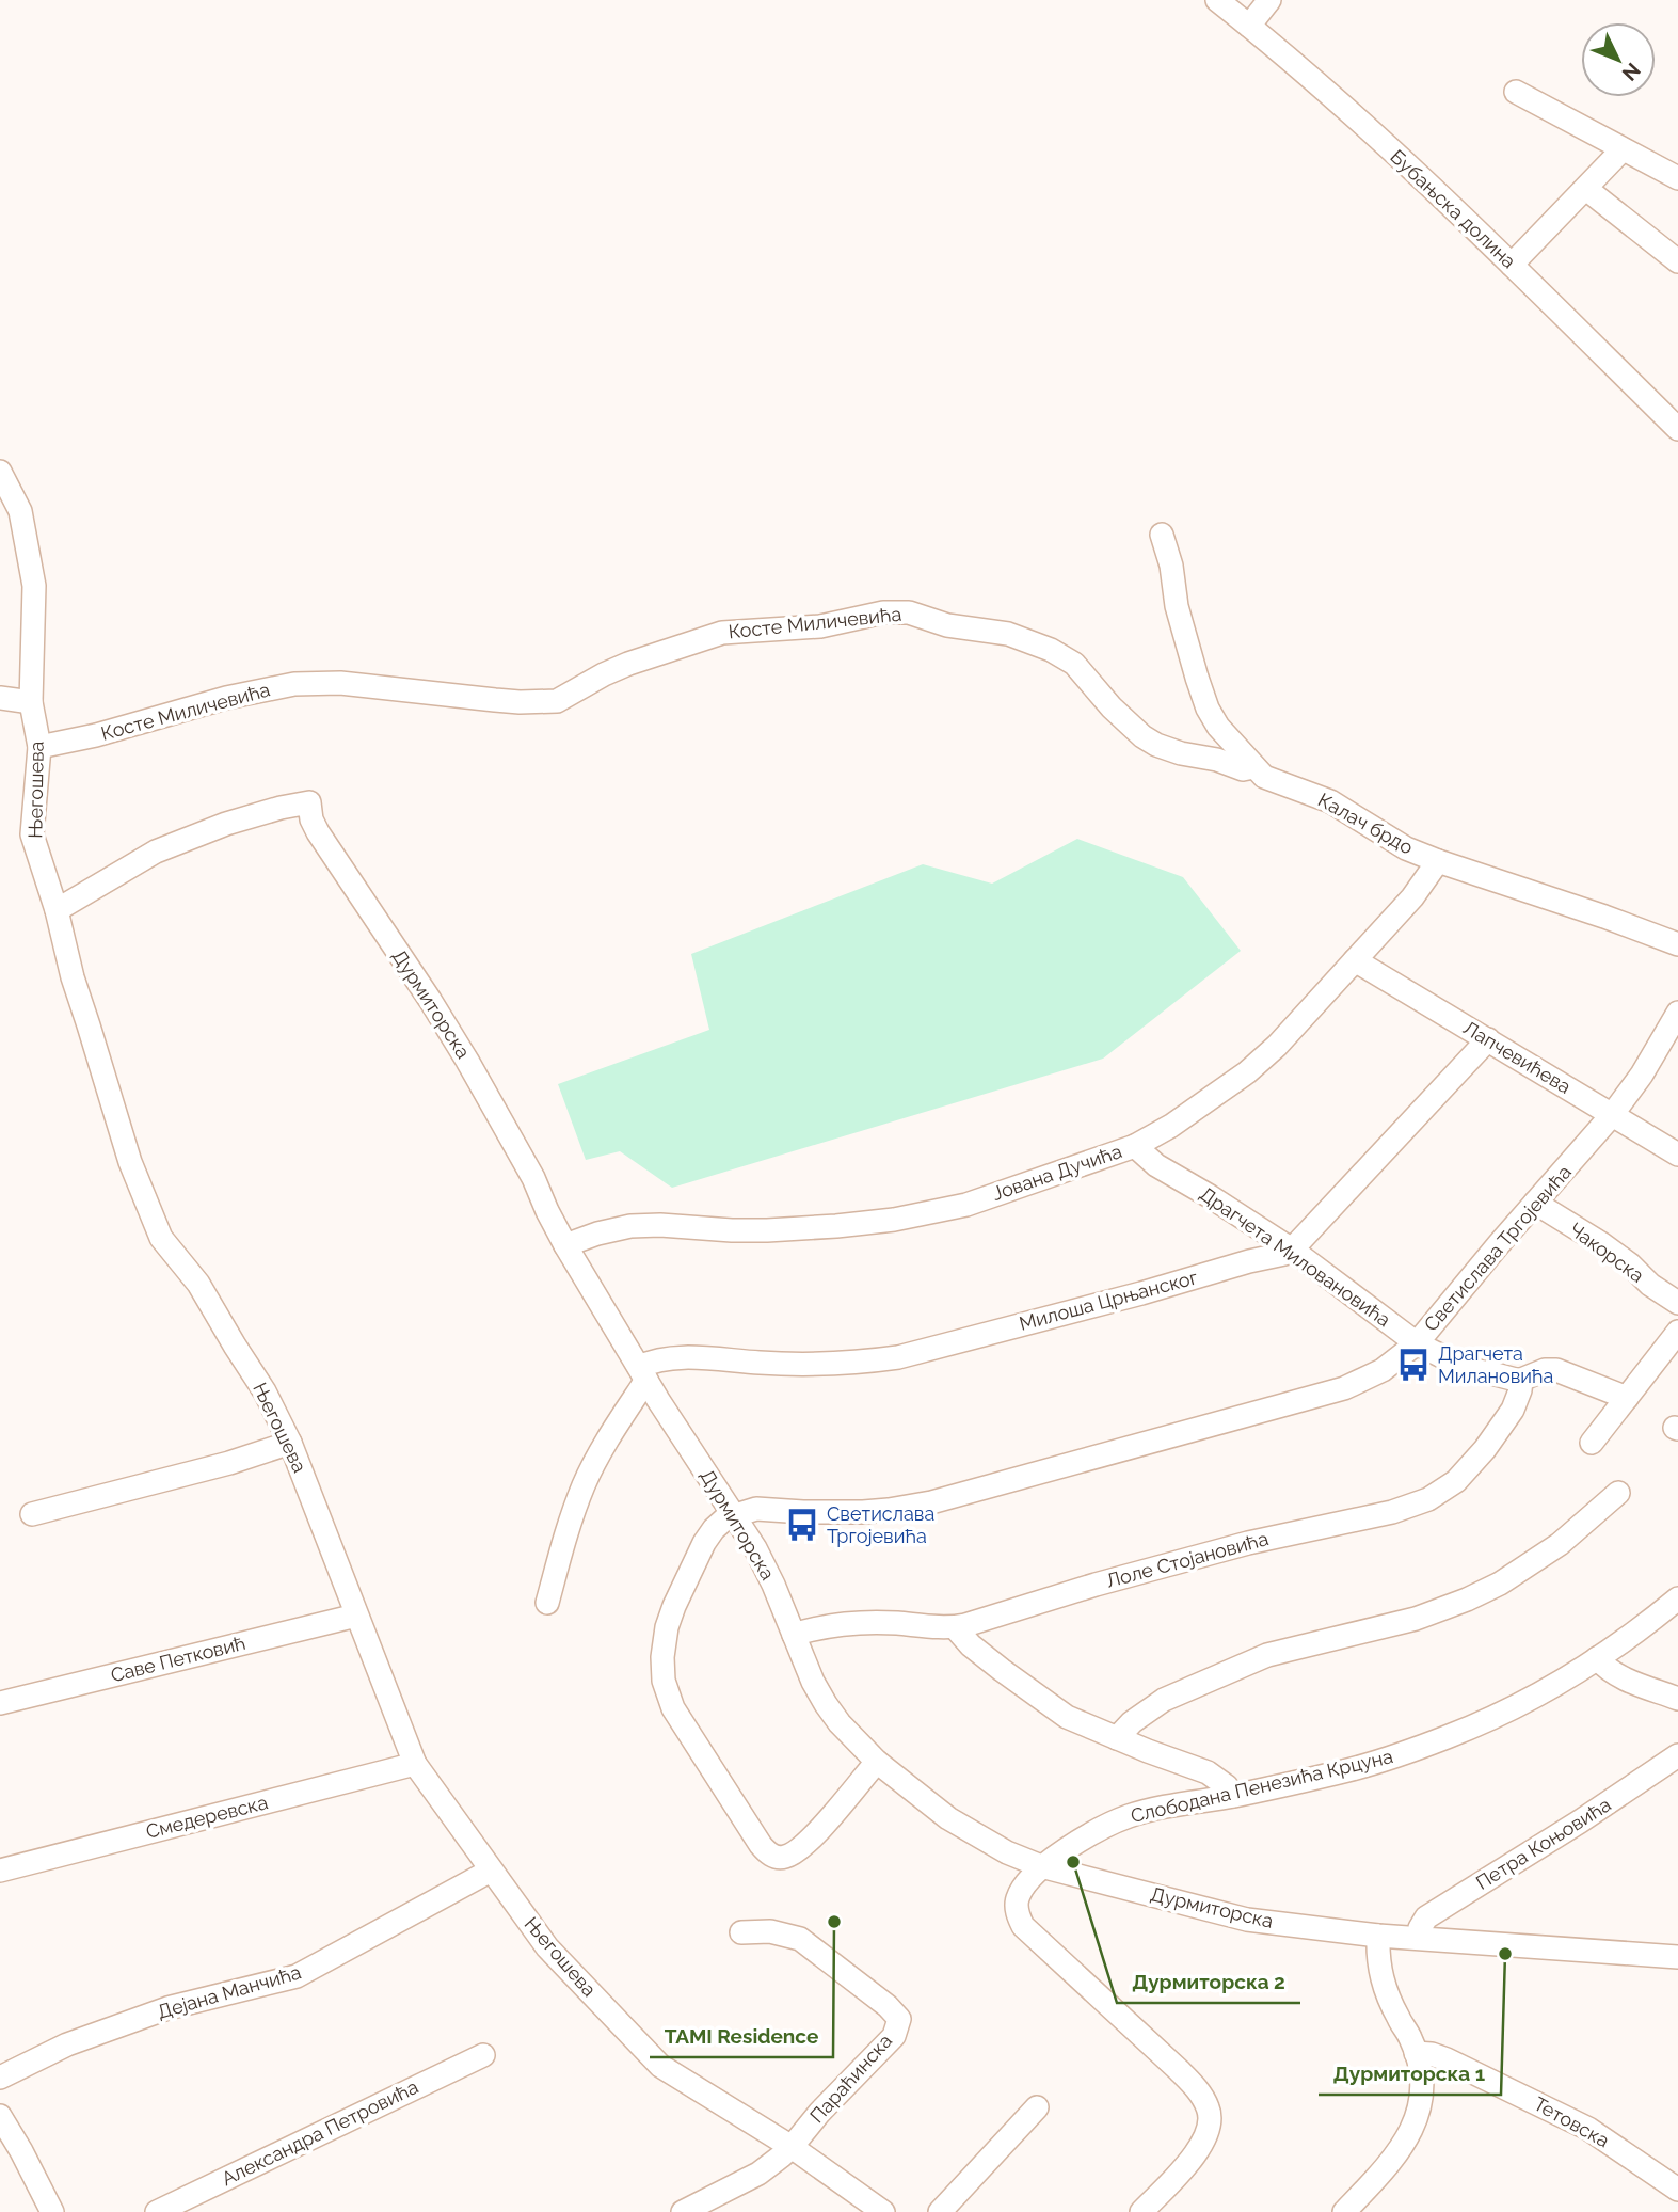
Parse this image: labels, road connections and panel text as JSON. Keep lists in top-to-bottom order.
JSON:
{
  "streets": {
    "street": [
      "Бубањска долина",
      "Косте Миличевића",
      "Његошева",
      "Калач брдо",
      "Дурмиторска",
      "Лапчевићева",
      "Јована Дучића",
      "Светислава Тргојевића",
      "Чакорска",
      "Драгчета Миловановића",
      "Милоша Црњанског",
      "Лоле Стојановића",
      "Саве Петковић",
      "Слободана Пенезића Крцуна",
      "Смедеревска",
      "Петра Коњовића",
      "Дејана Манчића",
      "Параћинска",
      "Тетовска",
      "Александра Петровића"
    ]
  },
  "crossings": [
    ["Косте Миличевића", "Његошева"],
    ["Косте Миличевића", "Калач брдо"],
    ["Његошева", "Дурмиторска"],
    ["Његошева", "Саве Петковић"],
    ["Његошева", "Смедеревска"],
    ["Његошева", "Дејана Манчића"],
    ["Његошева", "Параћинска"],
    ["Калач брдо", "Јована Дучића"],
    ["Дурмиторска", "Јована Дучића"],
    ["Дурмиторска", "Светислава Тргојевића"],
    ["Дурмиторска", "Милоша Црњанског"],
    ["Дурмиторска", "Лоле Стојановића"],
    ["Дурмиторска", "Слободана Пенезића Крцуна"],
    ["Дурмиторска", "Петра Коњовића"],
    ["Лапчевићева", "Јована Дучића"],
    ["Лапчевићева", "Светислава Тргојевића"],
    ["Јована Дучића", "Драгчета Миловановића"],
    ["Светислава Тргојевића", "Чакорска"],
    ["Светислава Тргојевића", "Драгчета Миловановића"],
    ["Драгчета Миловановића", "Милоша Црњанског"],
    ["Драгчета Миловановића", "Лоле Стојановића"]
  ],
  "places": {
    "bus stop": ["Драгчета Милановића", "Светислава Тргојевића"],
    "other": ["Дурмиторска 2", "TAMI Residence", "Дурмиторска 1"]
  },
  "north": "bottom right"
}
